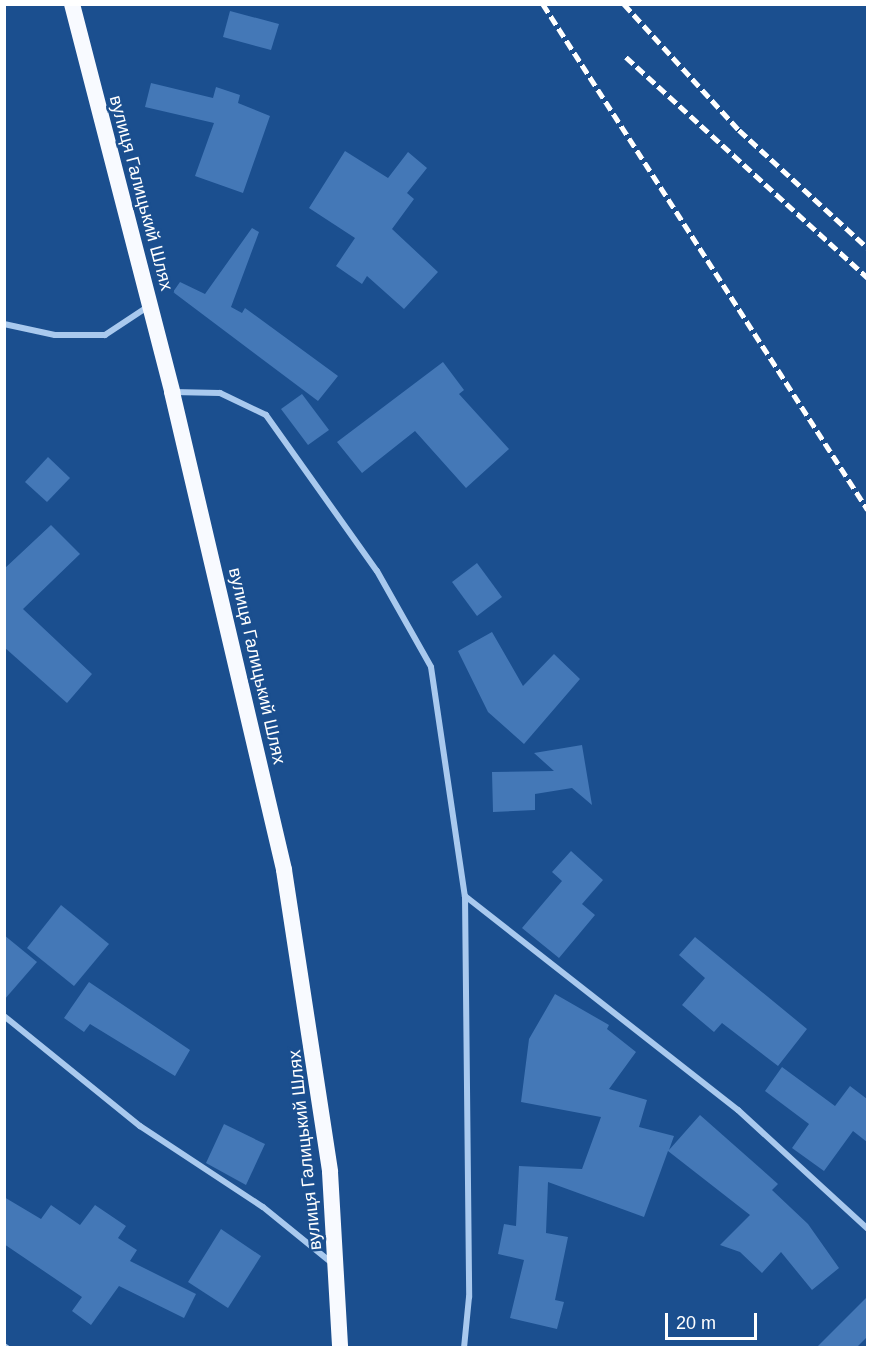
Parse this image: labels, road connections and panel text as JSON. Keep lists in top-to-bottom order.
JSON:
{
  "streets": {
    "highway": ["вулиця Галицький Шлях"]
  },
  "scale_bar": "20 m"
}
